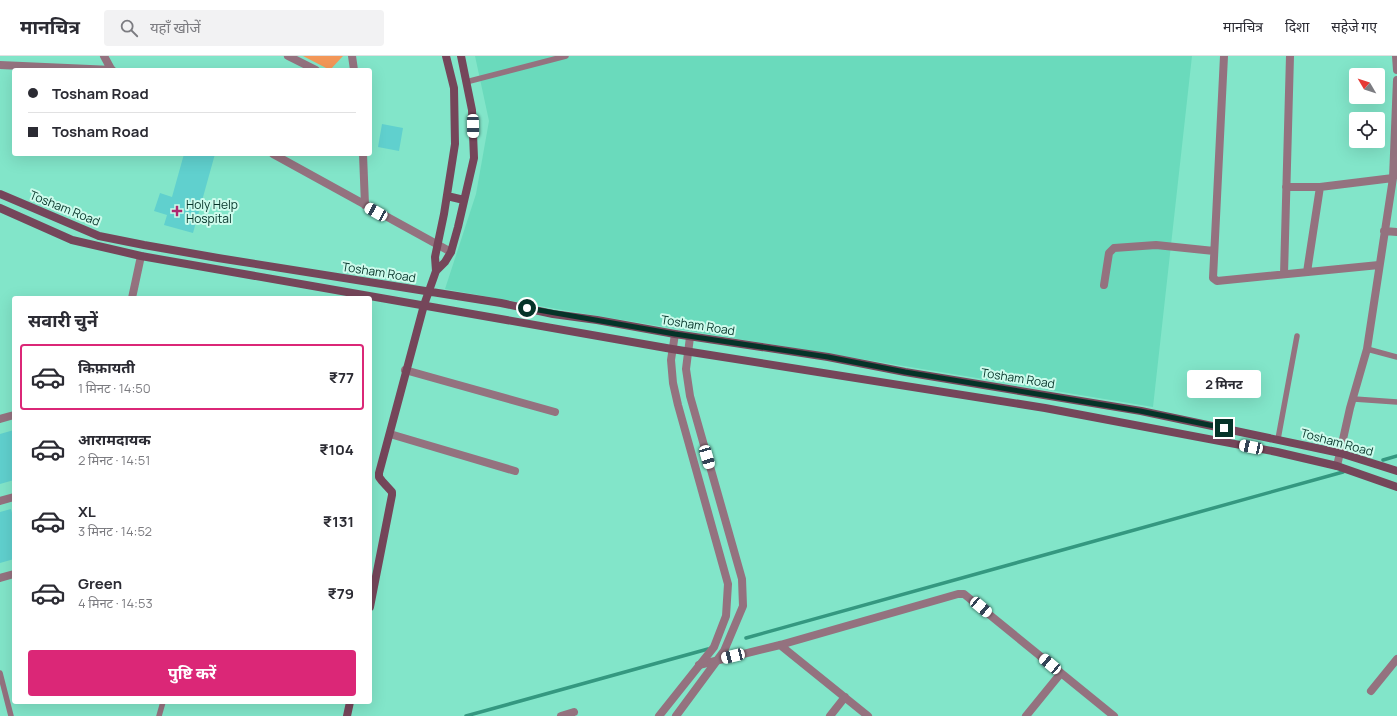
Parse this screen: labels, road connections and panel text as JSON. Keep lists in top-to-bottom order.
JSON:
{
  "streets": {
    "main road": ["Tosham Road"]
  },
  "places": {
    "health": ["Holy Help Hospital"]
  },
  "north": "top left",
  "page": {
    "header": "मानचित्र",
    "search": "यहाँ खोजें",
    "nav": ["मानचित्र", "दिशा", "सहेजे गए"],
    "banner": ["Tosham Road", "Tosham Road"],
    "heading": "सवारी चुनें",
    "list": [
      {
        "name": "किफ़ायती",
        "note": "1 मिनट · 14:50",
        "value": "₹77"
      },
      {
        "name": "आरामदायक",
        "note": "2 मिनट · 14:51",
        "value": "₹104"
      },
      {
        "name": "XL",
        "note": "3 मिनट · 14:52",
        "value": "₹131"
      },
      {
        "name": "Green",
        "note": "4 मिनट · 14:53",
        "value": "₹79"
      }
    ],
    "bubble": "2 मिनट",
    "buttons": "पुष्टि करें"
  }
}
